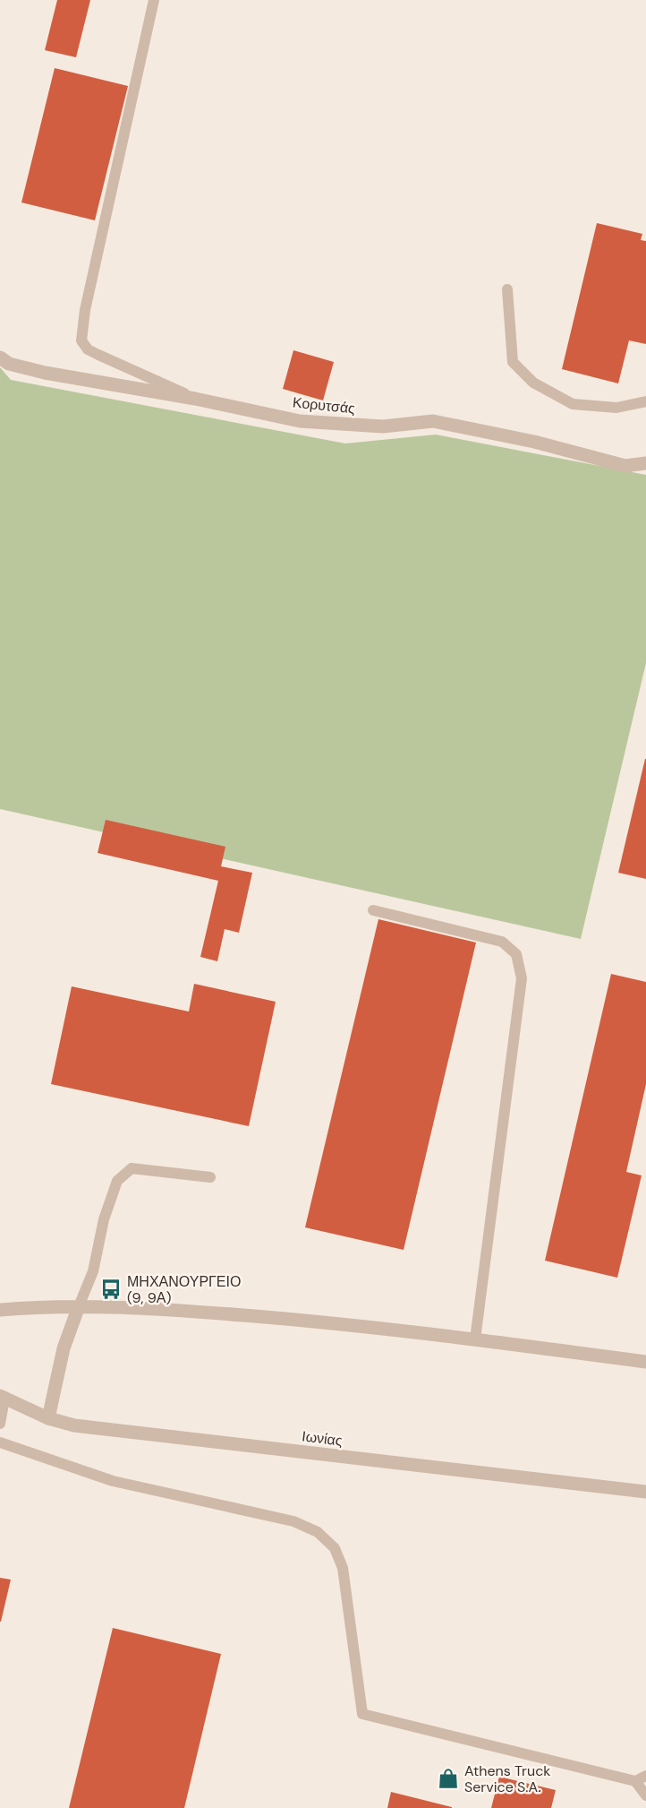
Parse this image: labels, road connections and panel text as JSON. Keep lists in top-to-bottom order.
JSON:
{
  "streets": {
    "street": ["Κορυτσάς", "Ιωνίας"]
  },
  "places": {
    "bus stop": ["ΜΗΧΑΝΟΥΡΓΕΙΟ (9, 9Α)"],
    "shop": ["Athens Truck Service S.A."]
  }
}
